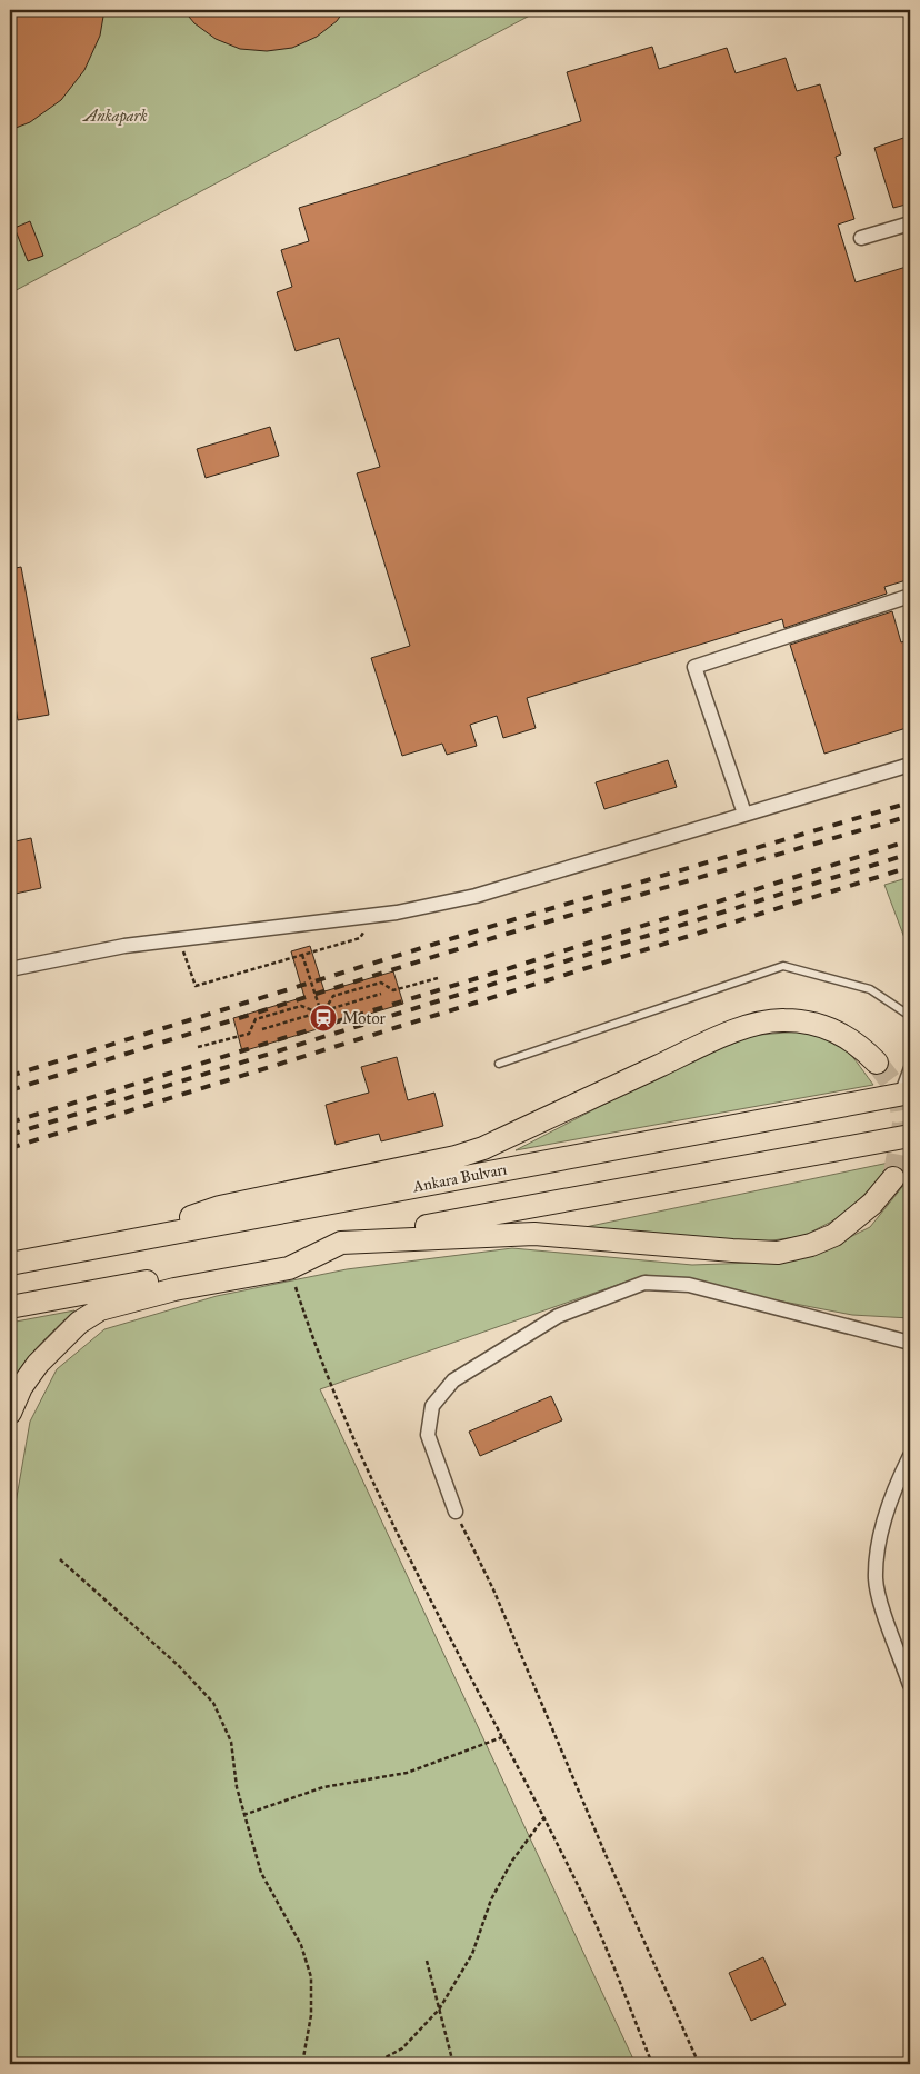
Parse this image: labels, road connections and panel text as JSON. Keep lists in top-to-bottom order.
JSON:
{
  "streets": {
    "main road": ["Ankara Bulvarı"]
  },
  "parks": ["Ankapark"],
  "places": {
    "station": ["Motor"]
  }
}
